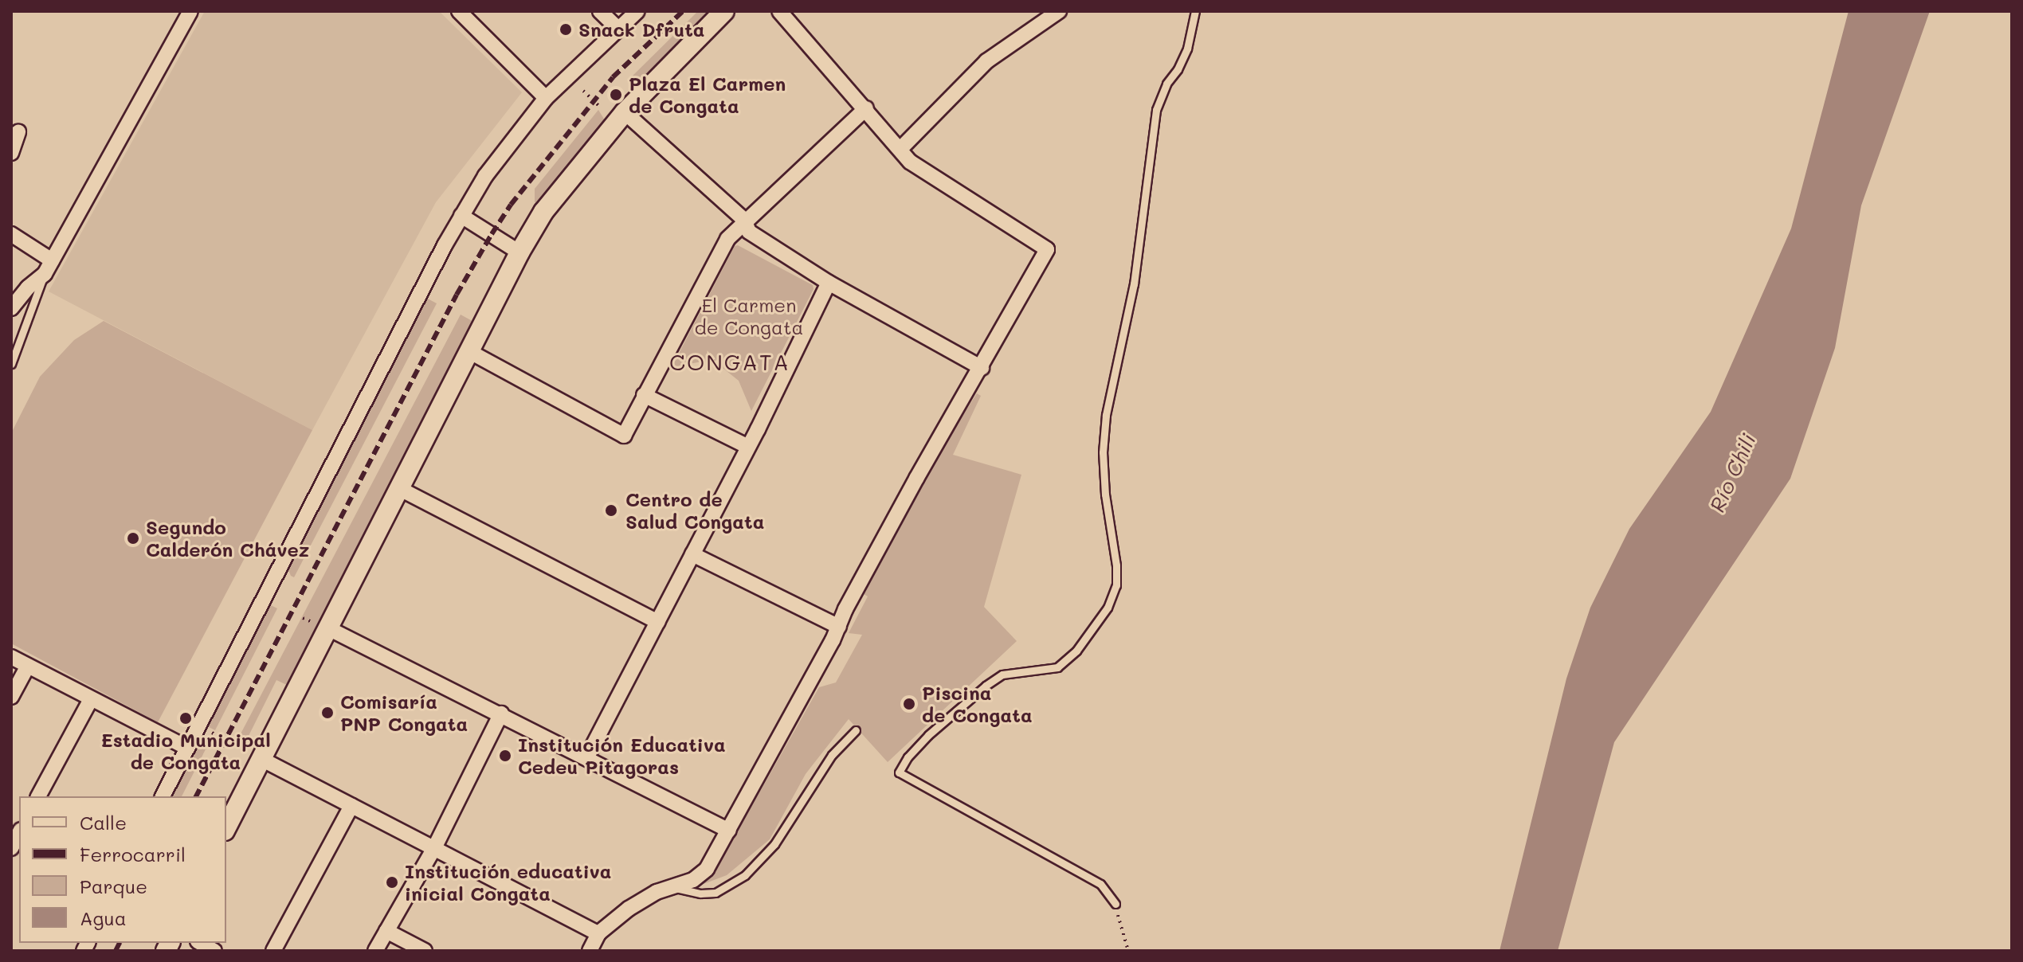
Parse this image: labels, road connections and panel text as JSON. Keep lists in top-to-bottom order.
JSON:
{
  "districts": ["CONGATA"],
  "water": ["Río Chili"],
  "parks": ["El Carmen de Congata"],
  "places": [
    "Snack Dfruta",
    "Plaza El Carmen de Congata",
    "Centro de Salud Congata",
    "Segundo Calderón Chávez",
    "Piscina de Congata",
    "Comisaría PNP Congata",
    "Estadio Municipal de Congata",
    "Institución Educativa Cedeu Pitagoras",
    "Institución educativa inicial Congata"
  ],
  "legend": [
    "Calle",
    "Ferrocarril",
    "Parque",
    "Agua"
  ]
}
